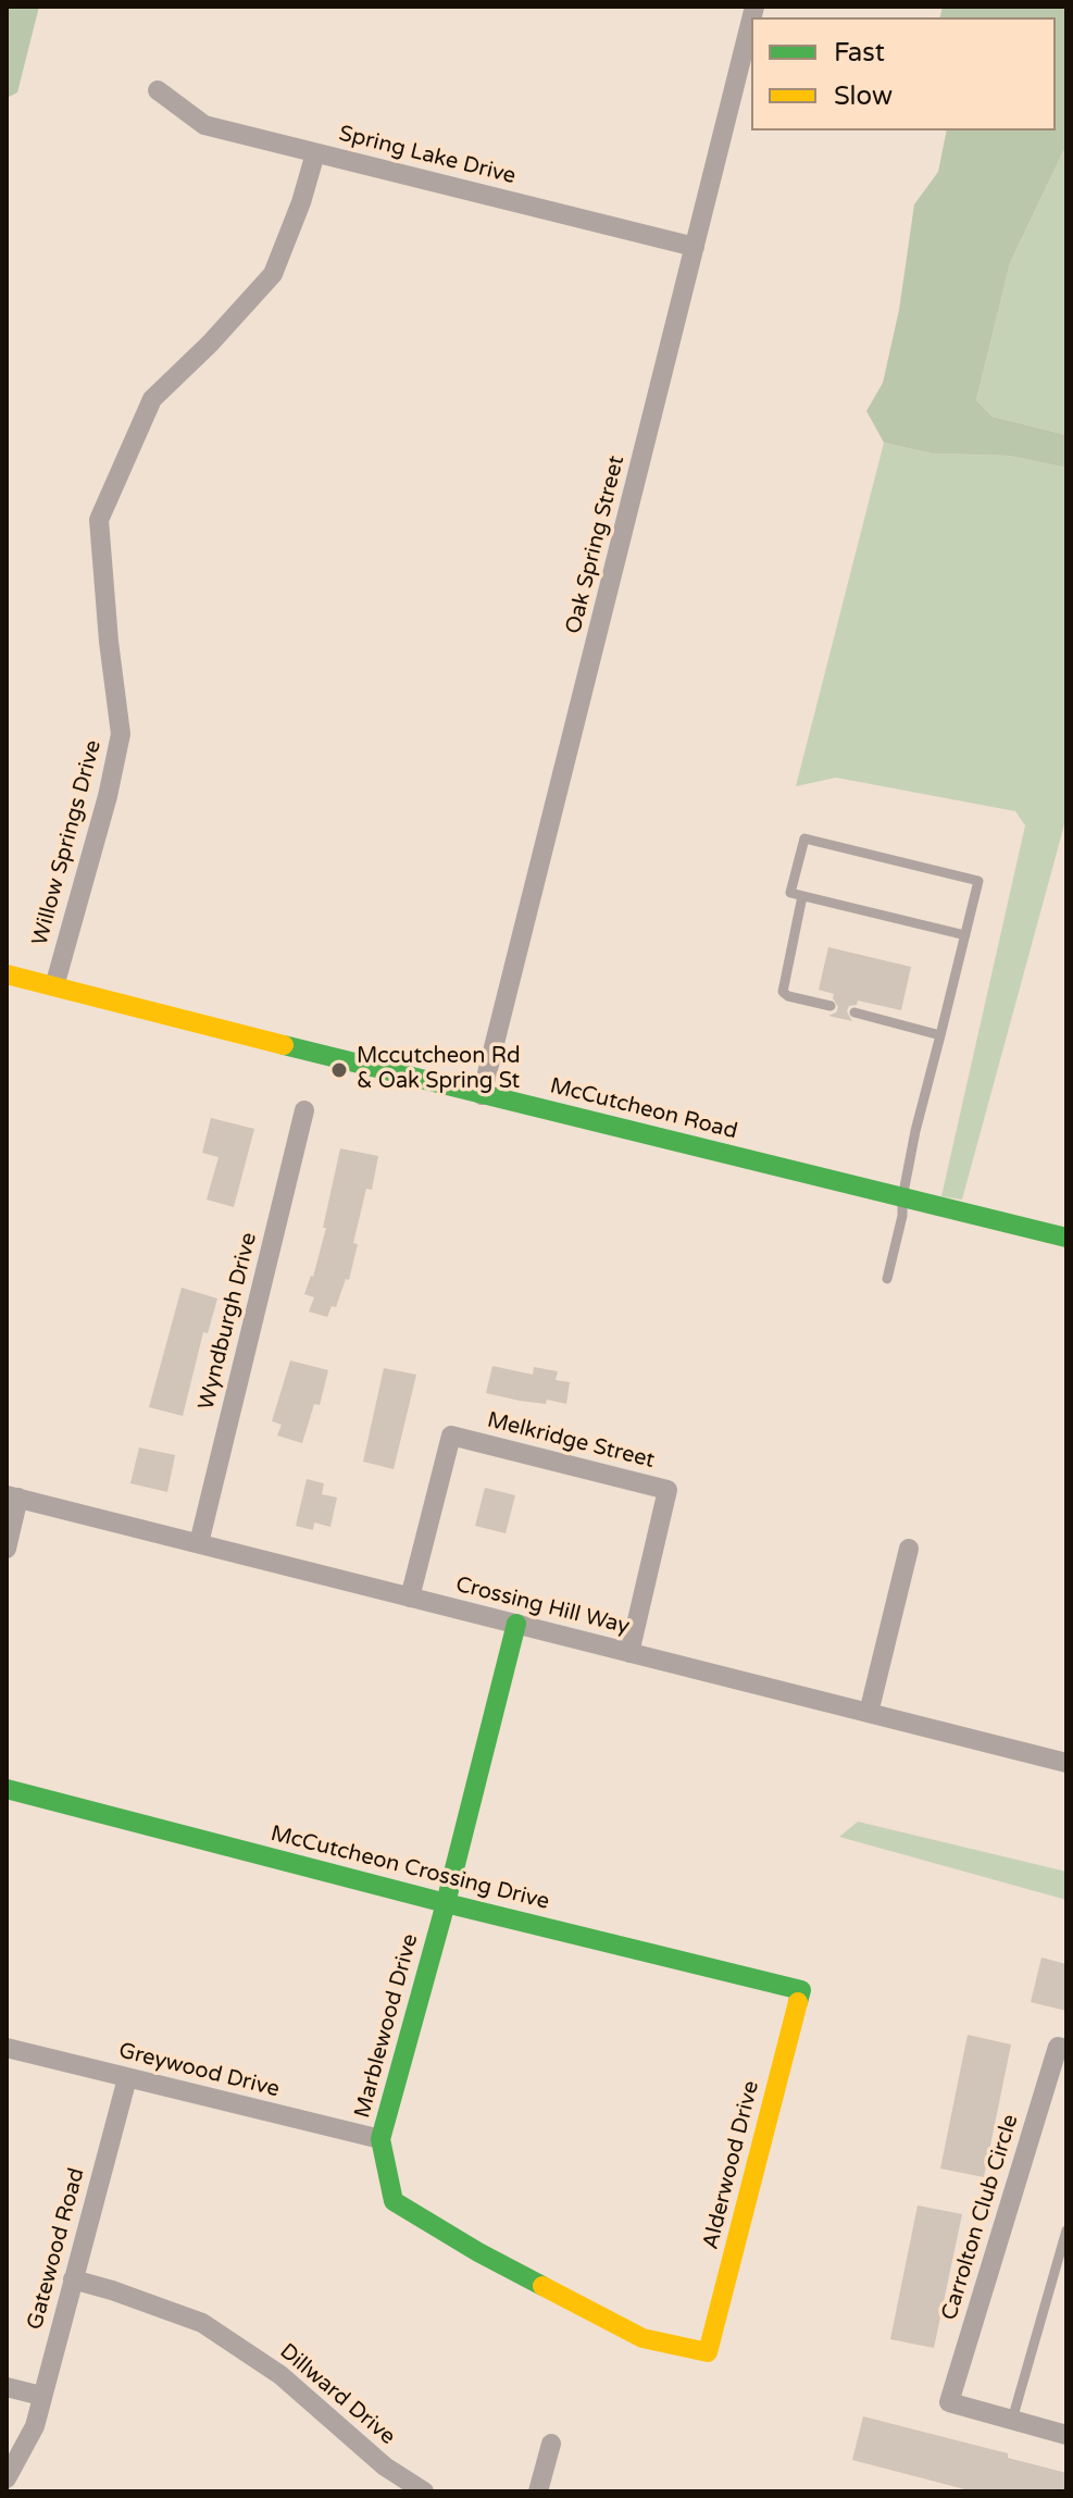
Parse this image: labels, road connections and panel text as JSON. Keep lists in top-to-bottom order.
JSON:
{
  "streets": {
    "street": [
      "Spring Lake Drive",
      "Oak Spring Street",
      "Willow Springs Drive",
      "McCutcheon Road",
      "Wyndburgh Drive",
      "Melkridge Street",
      "Crossing Hill Way",
      "McCutcheon Crossing Drive",
      "Marblewood Drive",
      "Greywood Drive",
      "Alderwood Drive",
      "Carrolton Club Circle",
      "Gatewood Road",
      "Dillward Drive"
    ]
  },
  "crossings": [
    ["Spring Lake Drive", "Oak Spring Street"],
    ["Spring Lake Drive", "Willow Springs Drive"],
    ["Oak Spring Street", "McCutcheon Road"],
    ["Willow Springs Drive", "McCutcheon Road"],
    ["Wyndburgh Drive", "Crossing Hill Way"],
    ["Melkridge Street", "Crossing Hill Way"],
    ["Crossing Hill Way", "Marblewood Drive"],
    ["McCutcheon Crossing Drive", "Marblewood Drive"],
    ["McCutcheon Crossing Drive", "Alderwood Drive"],
    ["Marblewood Drive", "Greywood Drive"],
    ["Marblewood Drive", "Alderwood Drive"],
    ["Greywood Drive", "Gatewood Road"],
    ["Gatewood Road", "Dillward Drive"]
  ],
  "places": ["Mccutcheon Rd & Oak Spring St"],
  "legend": ["Fast", "Slow"]
}
